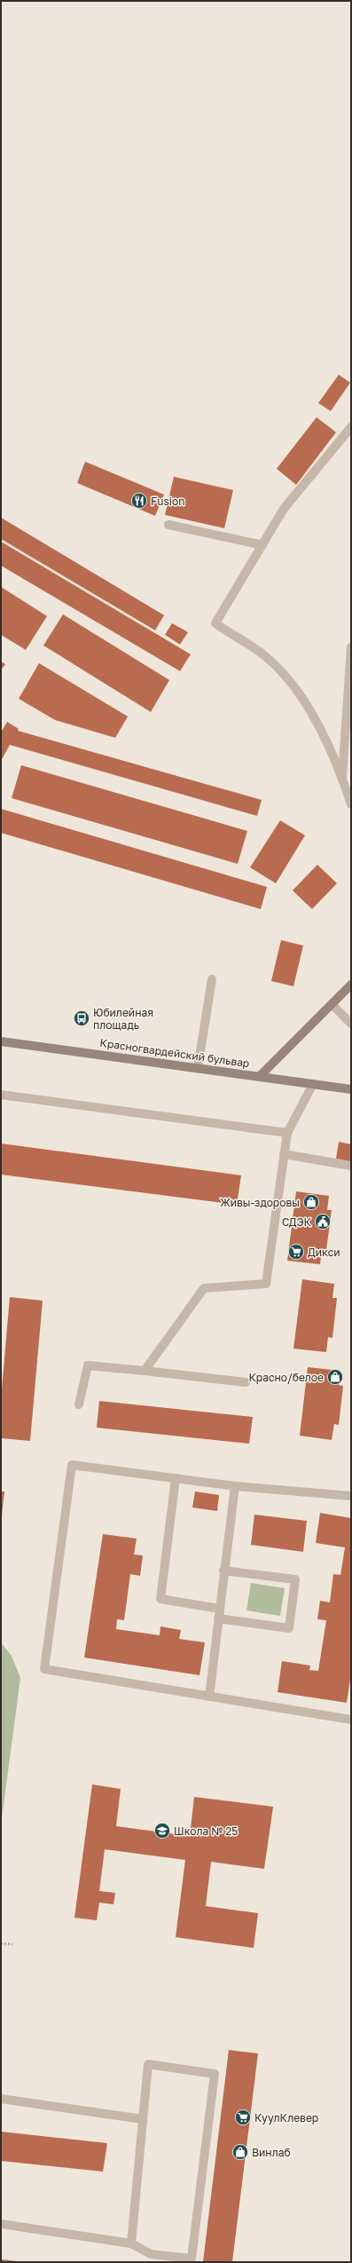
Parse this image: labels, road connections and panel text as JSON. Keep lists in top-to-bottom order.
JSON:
{
  "streets": {
    "street": ["Красногвардейский бульвар"]
  },
  "places": {
    "restaurant": ["Fusion"],
    "bus stop": ["Юбилейная площадь"],
    "shop": ["Живы-здоровы", "Красно/белое", "Винлаб"],
    "public building": ["СДЭК"],
    "supermarket": ["Дикси", "КуулКлевер"],
    "school or university": ["Школа № 25"]
  }
}
